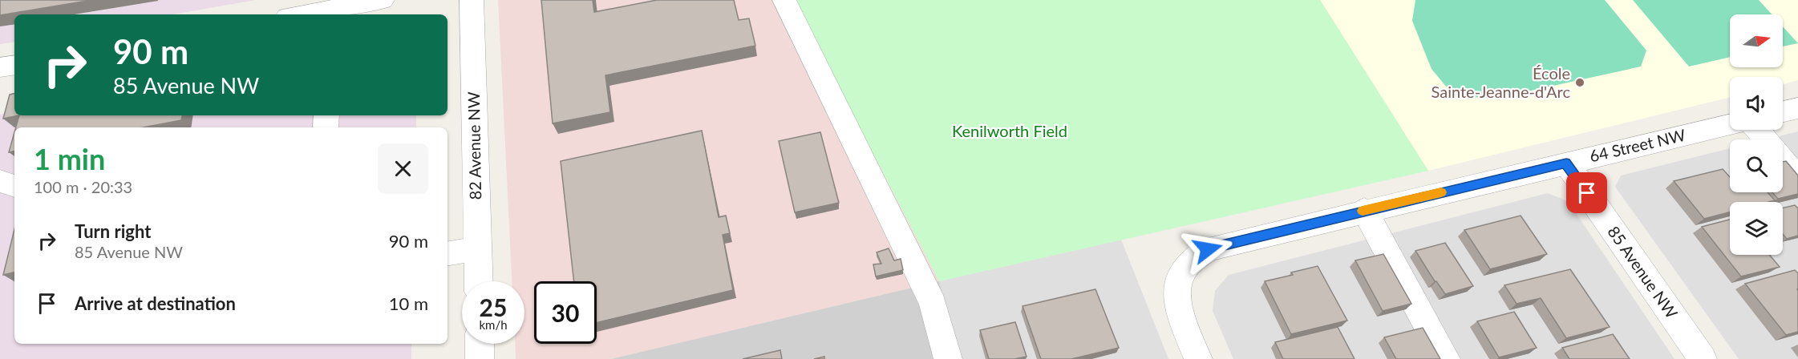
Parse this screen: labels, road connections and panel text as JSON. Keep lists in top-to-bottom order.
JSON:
{
  "streets": {
    "street": ["82 Avenue NW", "64 Street NW", "85 Avenue NW"]
  },
  "crossings": [
    ["64 Street NW", "85 Avenue NW"]
  ],
  "parks": ["Kenilworth Field"],
  "places": ["École Sainte-Jeanne-d'Arc"],
  "north": "right",
  "page": {
    "turn": ["90 m", "85 Avenue NW"],
    "heading": ["1 min", "100 m · 20:33"],
    "list": [
      {
        "name": "Turn right",
        "note": "85 Avenue NW",
        "value": "90 m"
      },
      {
        "name": "Arrive at destination",
        "value": "10 m"
      }
    ],
    "speed": "25 km/h",
    "limit": "30"
  }
}
